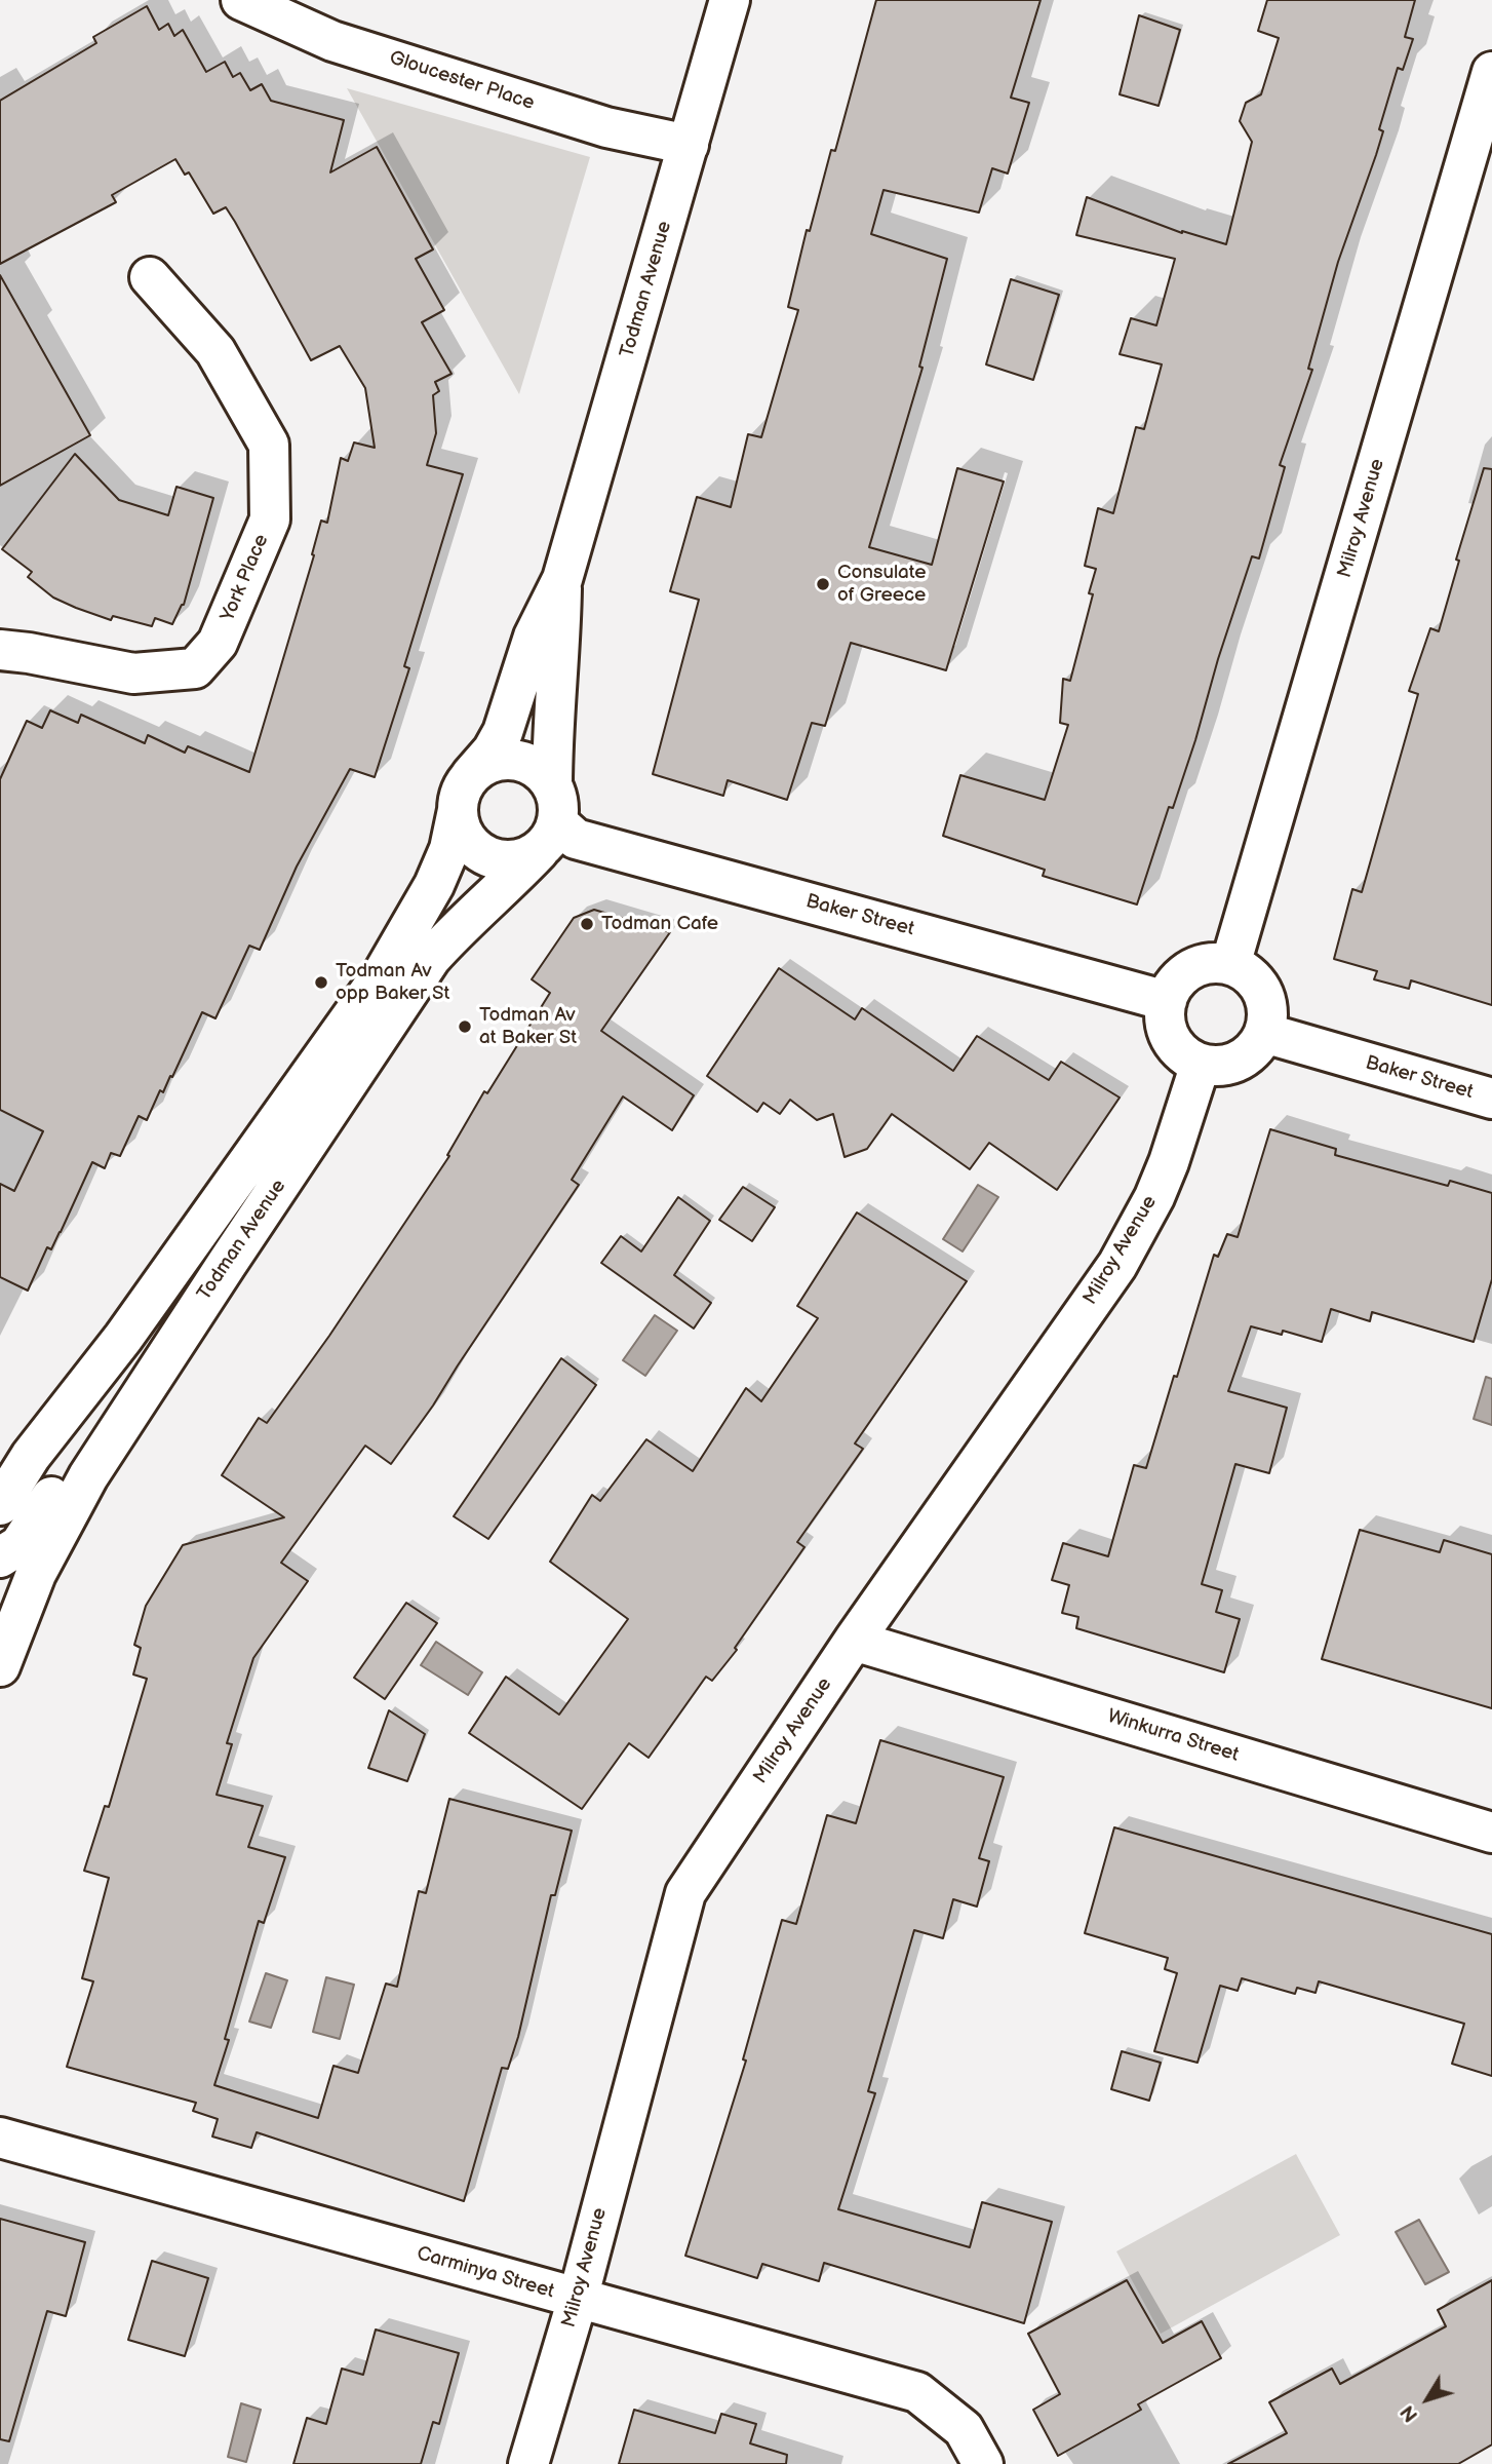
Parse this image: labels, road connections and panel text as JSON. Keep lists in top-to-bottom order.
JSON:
{
  "streets": {
    "street": [
      "Gloucester Place",
      "Todman Avenue",
      "Milroy Avenue",
      "York Place",
      "Baker Street",
      "Winkurra Street",
      "Carminya Street"
    ]
  },
  "crossings": [
    ["Gloucester Place", "Todman Avenue"],
    ["Todman Avenue", "Baker Street"],
    ["Milroy Avenue", "Baker Street"],
    ["Milroy Avenue", "Winkurra Street"],
    ["Milroy Avenue", "Carminya Street"]
  ],
  "places": [
    "Consulate of Greece",
    "Todman Cafe",
    "Todman Av opp Baker St",
    "Todman Av at Baker St"
  ],
  "north": "bottom left"
}
